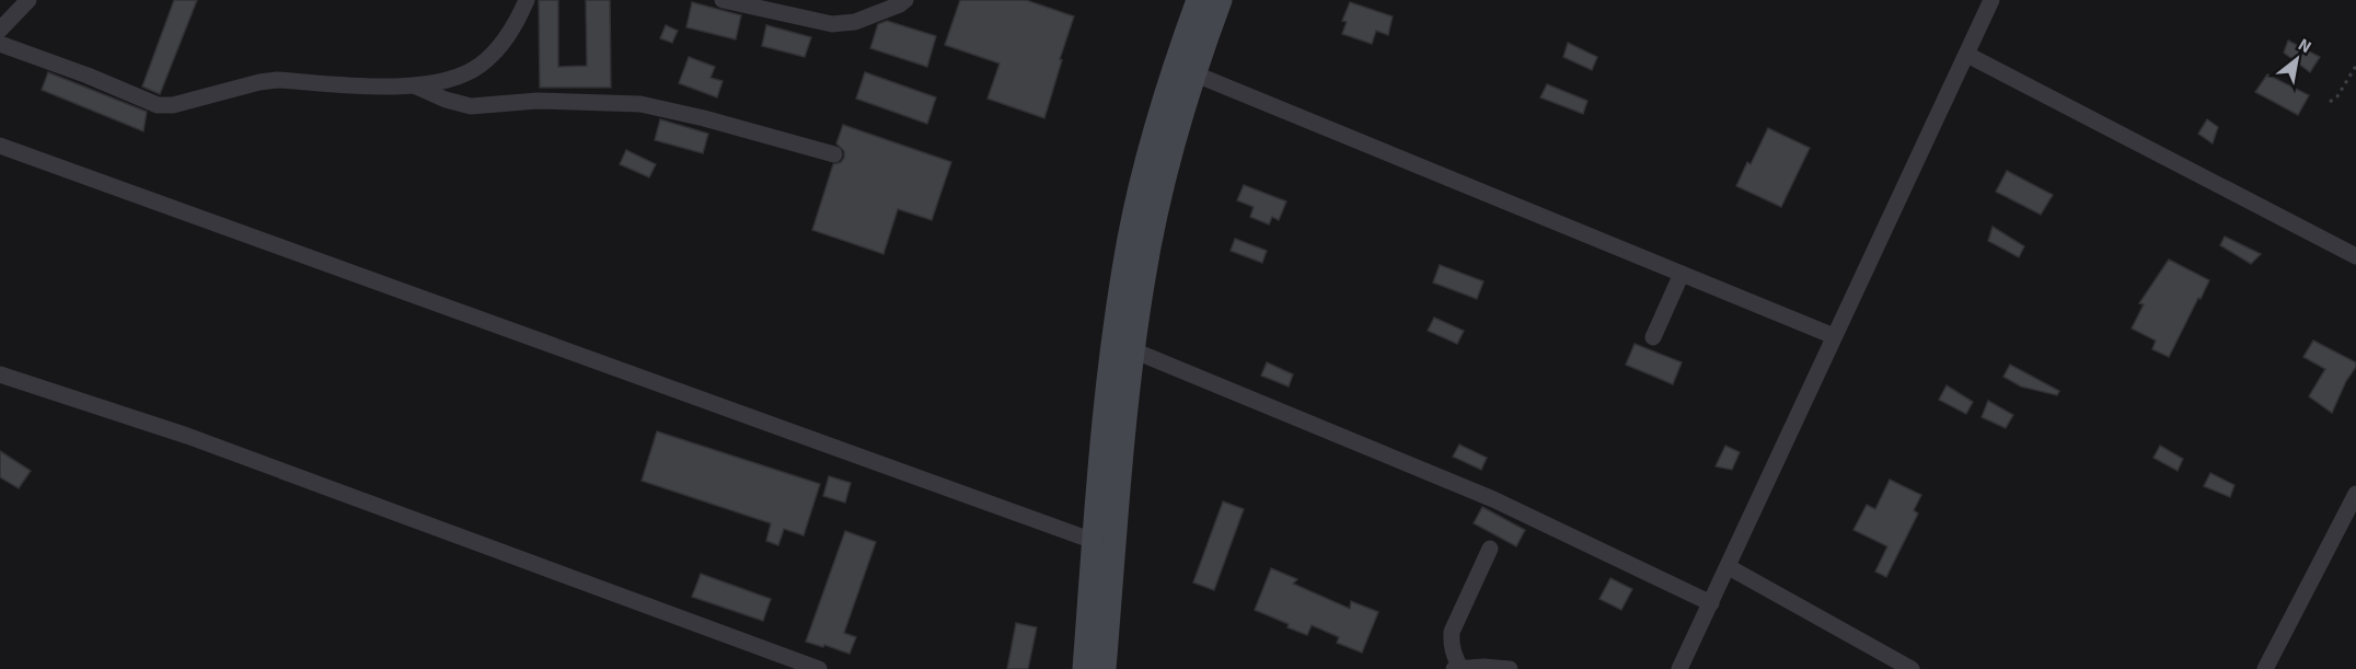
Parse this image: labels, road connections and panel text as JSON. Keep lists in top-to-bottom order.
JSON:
{
  "north": "top right"
}
